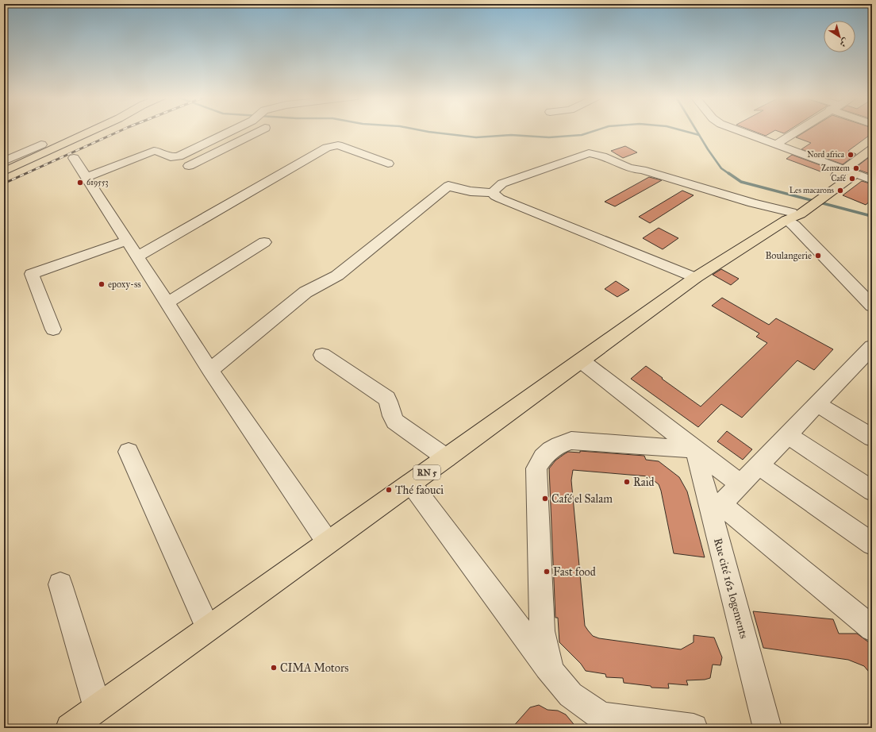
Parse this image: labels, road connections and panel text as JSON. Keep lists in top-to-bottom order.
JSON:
{
  "streets": {
    "main road": ["RN 5"],
    "street": ["Rue cité 162 logements"]
  },
  "places": [
    "Nord africa",
    "Zemzem",
    "Café",
    "619553",
    "Les macarons",
    "Boulangerie",
    "epoxy-ss",
    "Raid",
    "Thé faouci",
    "Café el Salam",
    "Fast food",
    "CIMA Motors"
  ],
  "north": "bottom right"
}
